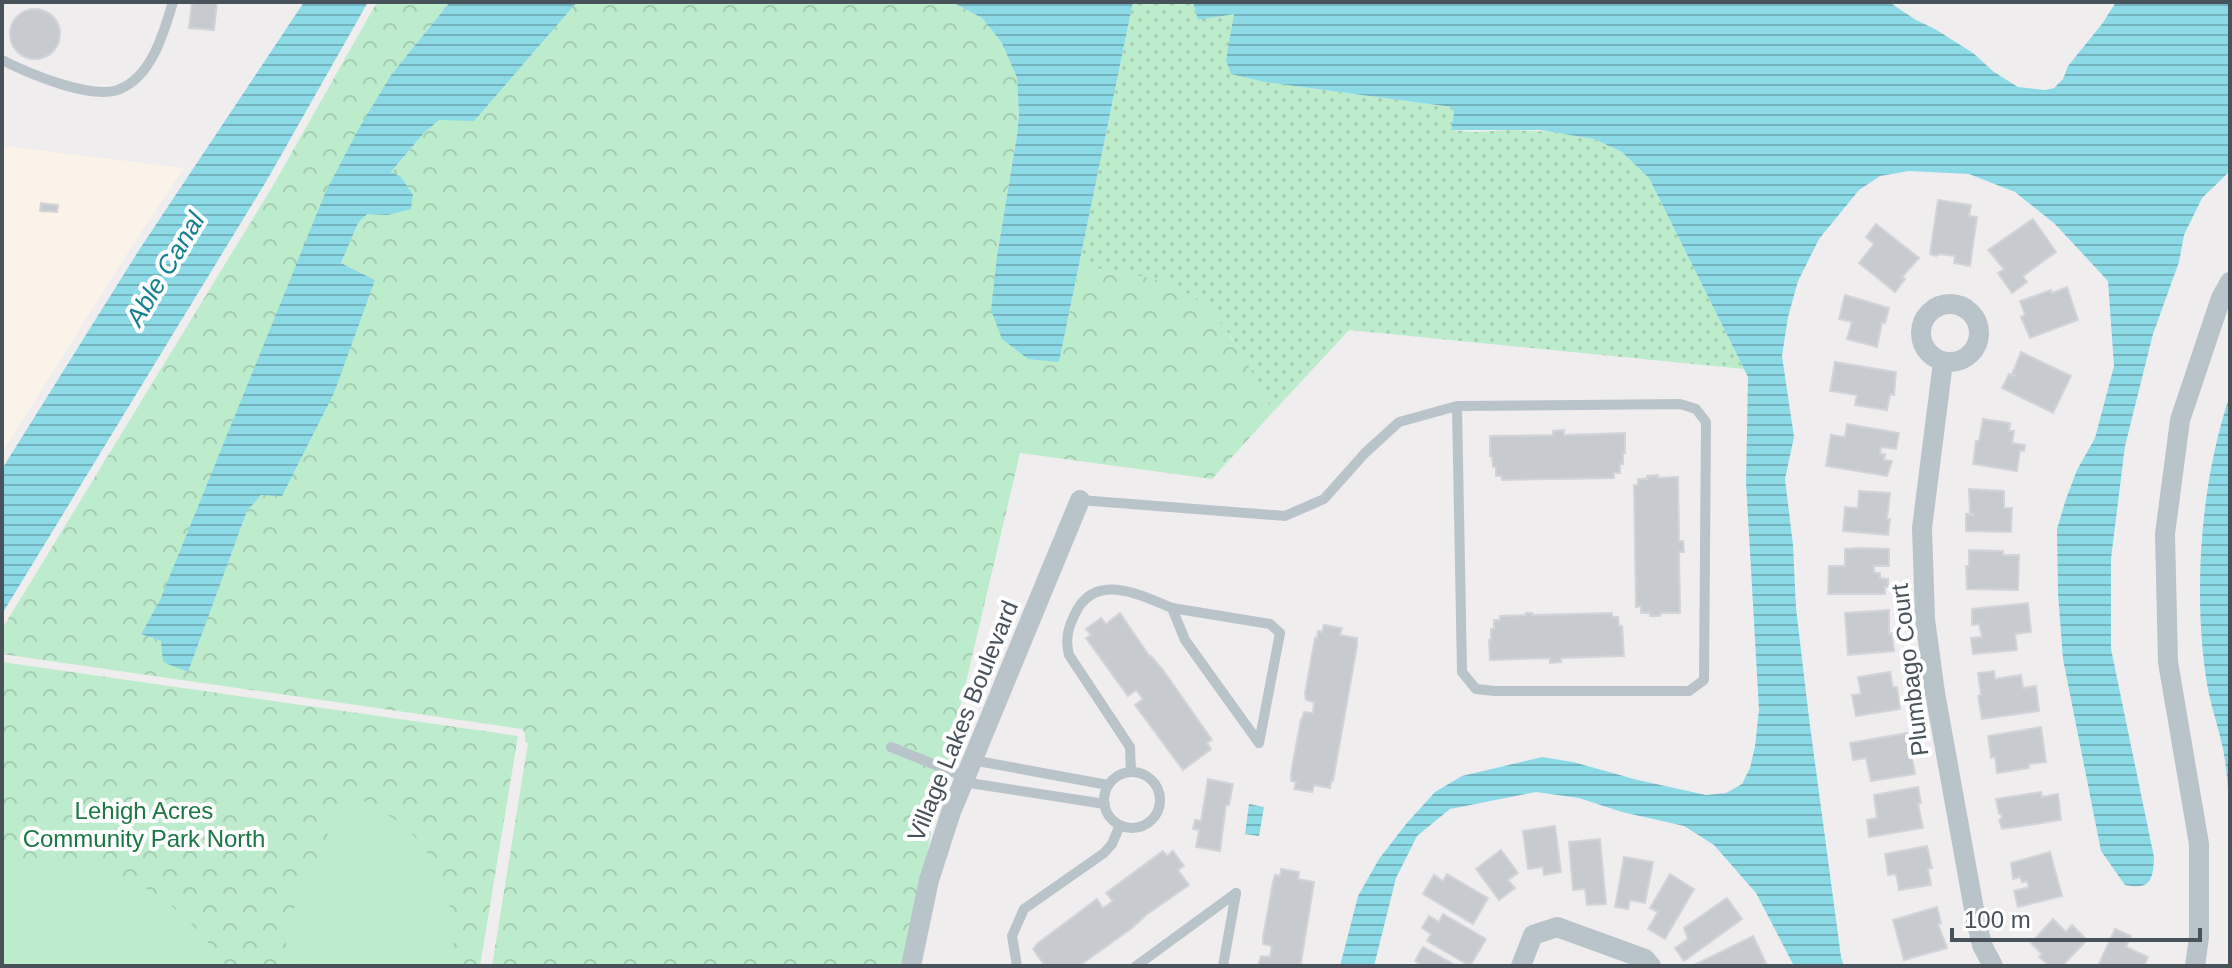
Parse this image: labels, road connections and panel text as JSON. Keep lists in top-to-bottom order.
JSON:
{
  "streets": {
    "street": ["Plumbago Court", "Village Lakes Boulevard"]
  },
  "water": ["Able Canal"],
  "parks": ["Lehigh Acres Community Park North"],
  "scale_bar": "100 m"
}
